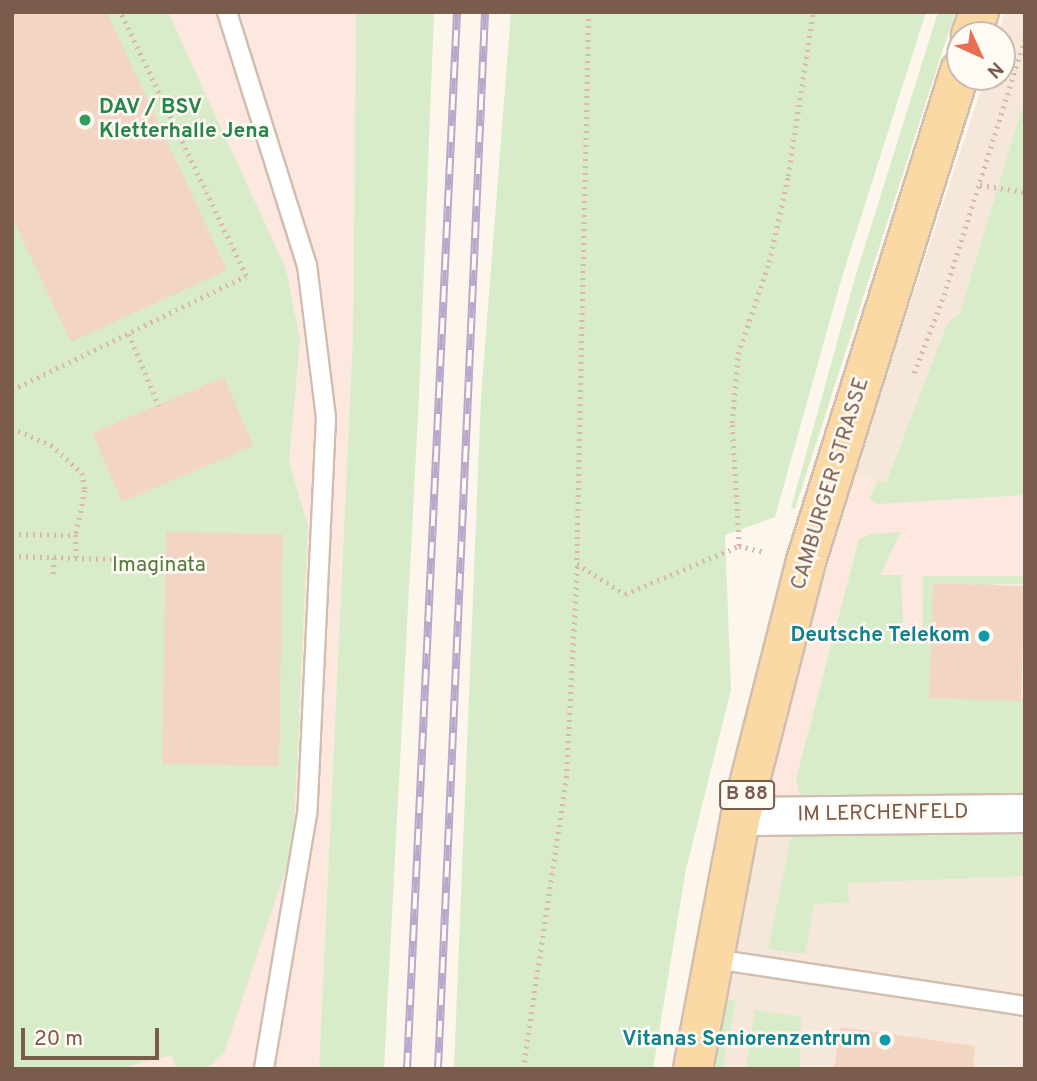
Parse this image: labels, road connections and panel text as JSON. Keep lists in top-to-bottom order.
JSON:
{
  "streets": {
    "main road": ["CAMBURGER STRASSE", "B 88"],
    "street": ["IM LERCHENFELD"]
  },
  "crossings": [
    ["CAMBURGER STRASSE", "IM LERCHENFELD"]
  ],
  "parks": ["Imaginata"],
  "places": ["DAV / BSV Kletterhalle Jena", "Deutsche Telekom", "Vitanas Seniorenzentrum"],
  "scale_bar": "20 m",
  "north": "bottom right"
}
